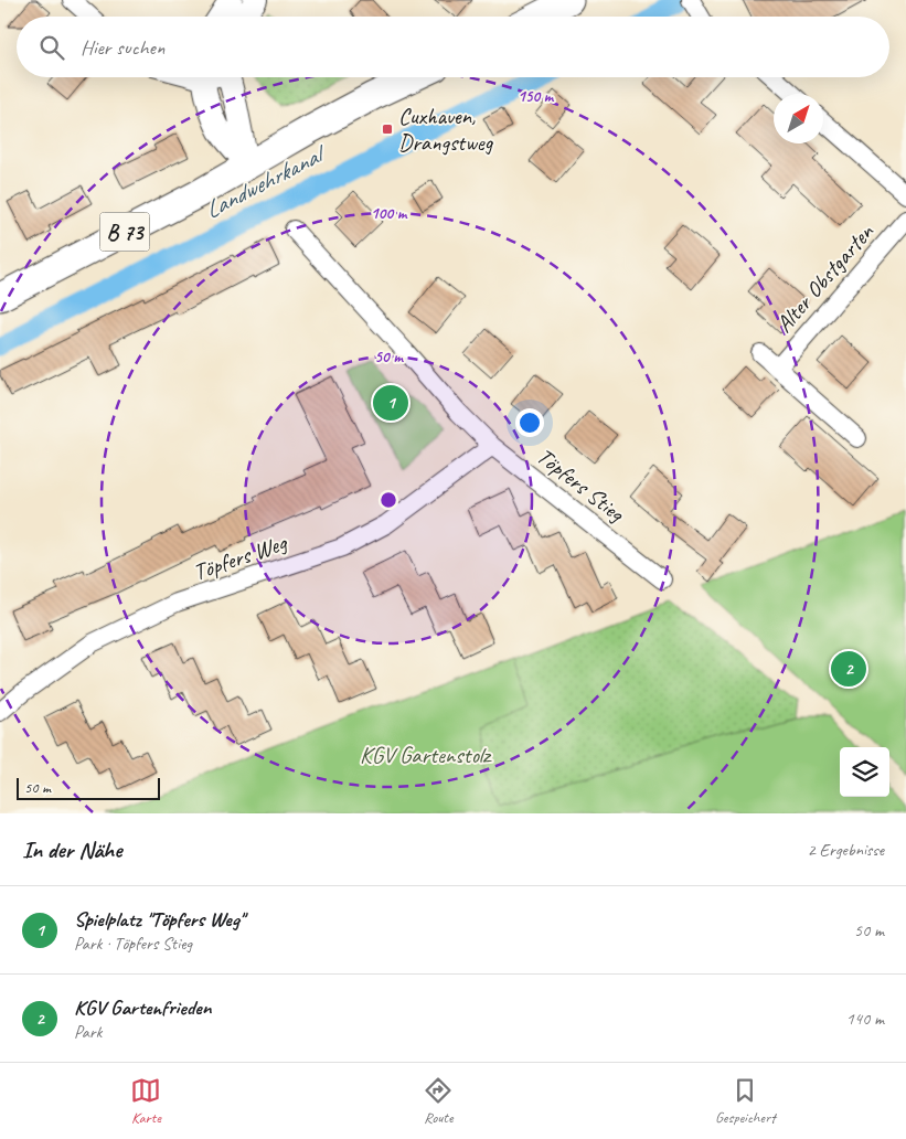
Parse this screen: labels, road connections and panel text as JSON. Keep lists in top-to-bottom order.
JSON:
{
  "streets": {
    "main road": ["B 73"],
    "street": ["Alter Obstgarten", "Töpfers Stieg", "Töpfers Weg"]
  },
  "crossings": [
    ["Töpfers Stieg", "Töpfers Weg"]
  ],
  "water": ["Landwehrkanal"],
  "parks": ["KGV Gartenstolz"],
  "places": {
    "transit": ["Cuxhaven, Drangstweg"]
  },
  "scale_bar": "50 m",
  "north": "top right",
  "page": {
    "search": "Hier suchen",
    "pins": ["1", "2"],
    "scale": "50 m",
    "heading": ["In der Nähe", "2 Ergebnisse"],
    "list": [
      {
        "mark": "1",
        "name": "Spielplatz \"Töpfers Weg\"",
        "note": "Park · Töpfers Stieg",
        "value": "50 m"
      },
      {
        "mark": "2",
        "name": "KGV Gartenfrieden",
        "note": "Park",
        "value": "140 m"
      }
    ],
    "nav": ["Karte", "Route", "Gespeichert"]
  },
  "rings": ["150 m", "100 m", "50 m"]
}
